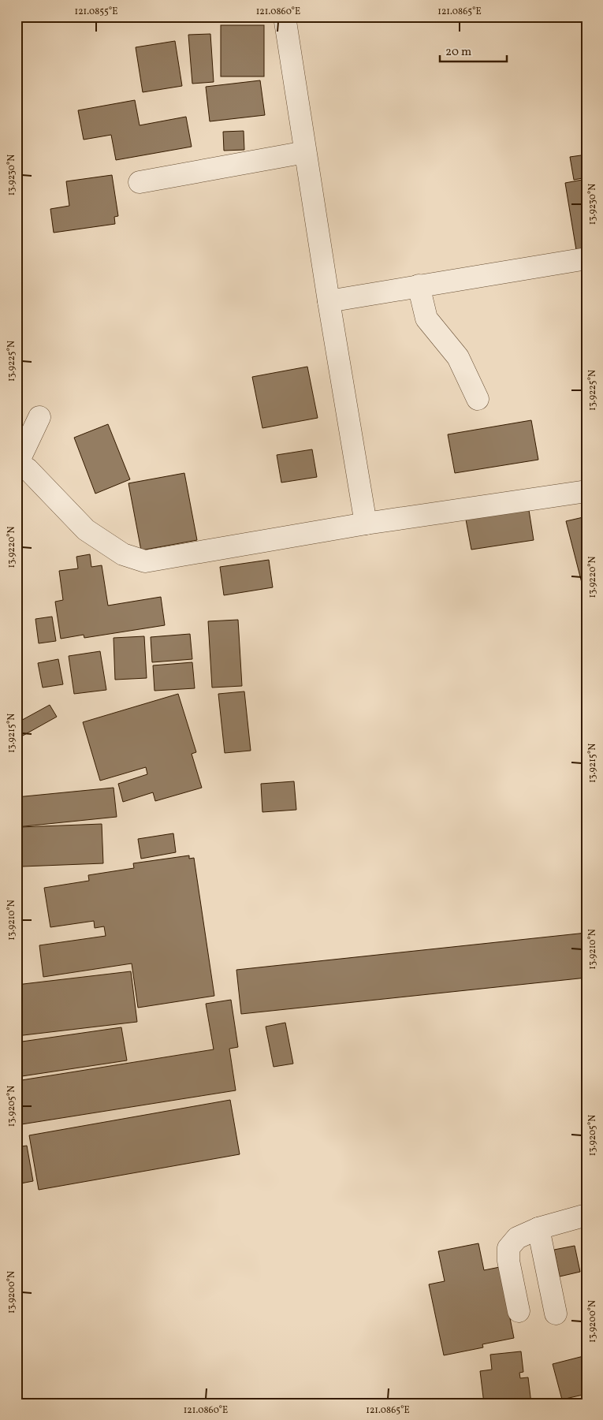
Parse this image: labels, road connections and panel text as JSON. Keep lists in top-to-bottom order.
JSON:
{
  "scale_bar": "20 m",
  "coordinates": [
    "121.0855°E",
    "121.0860°E",
    "121.0865°E",
    "13.9230°N",
    "13.9225°N",
    "13.9220°N",
    "13.9215°N",
    "13.9210°N",
    "13.9205°N",
    "13.9200°N"
  ]
}
